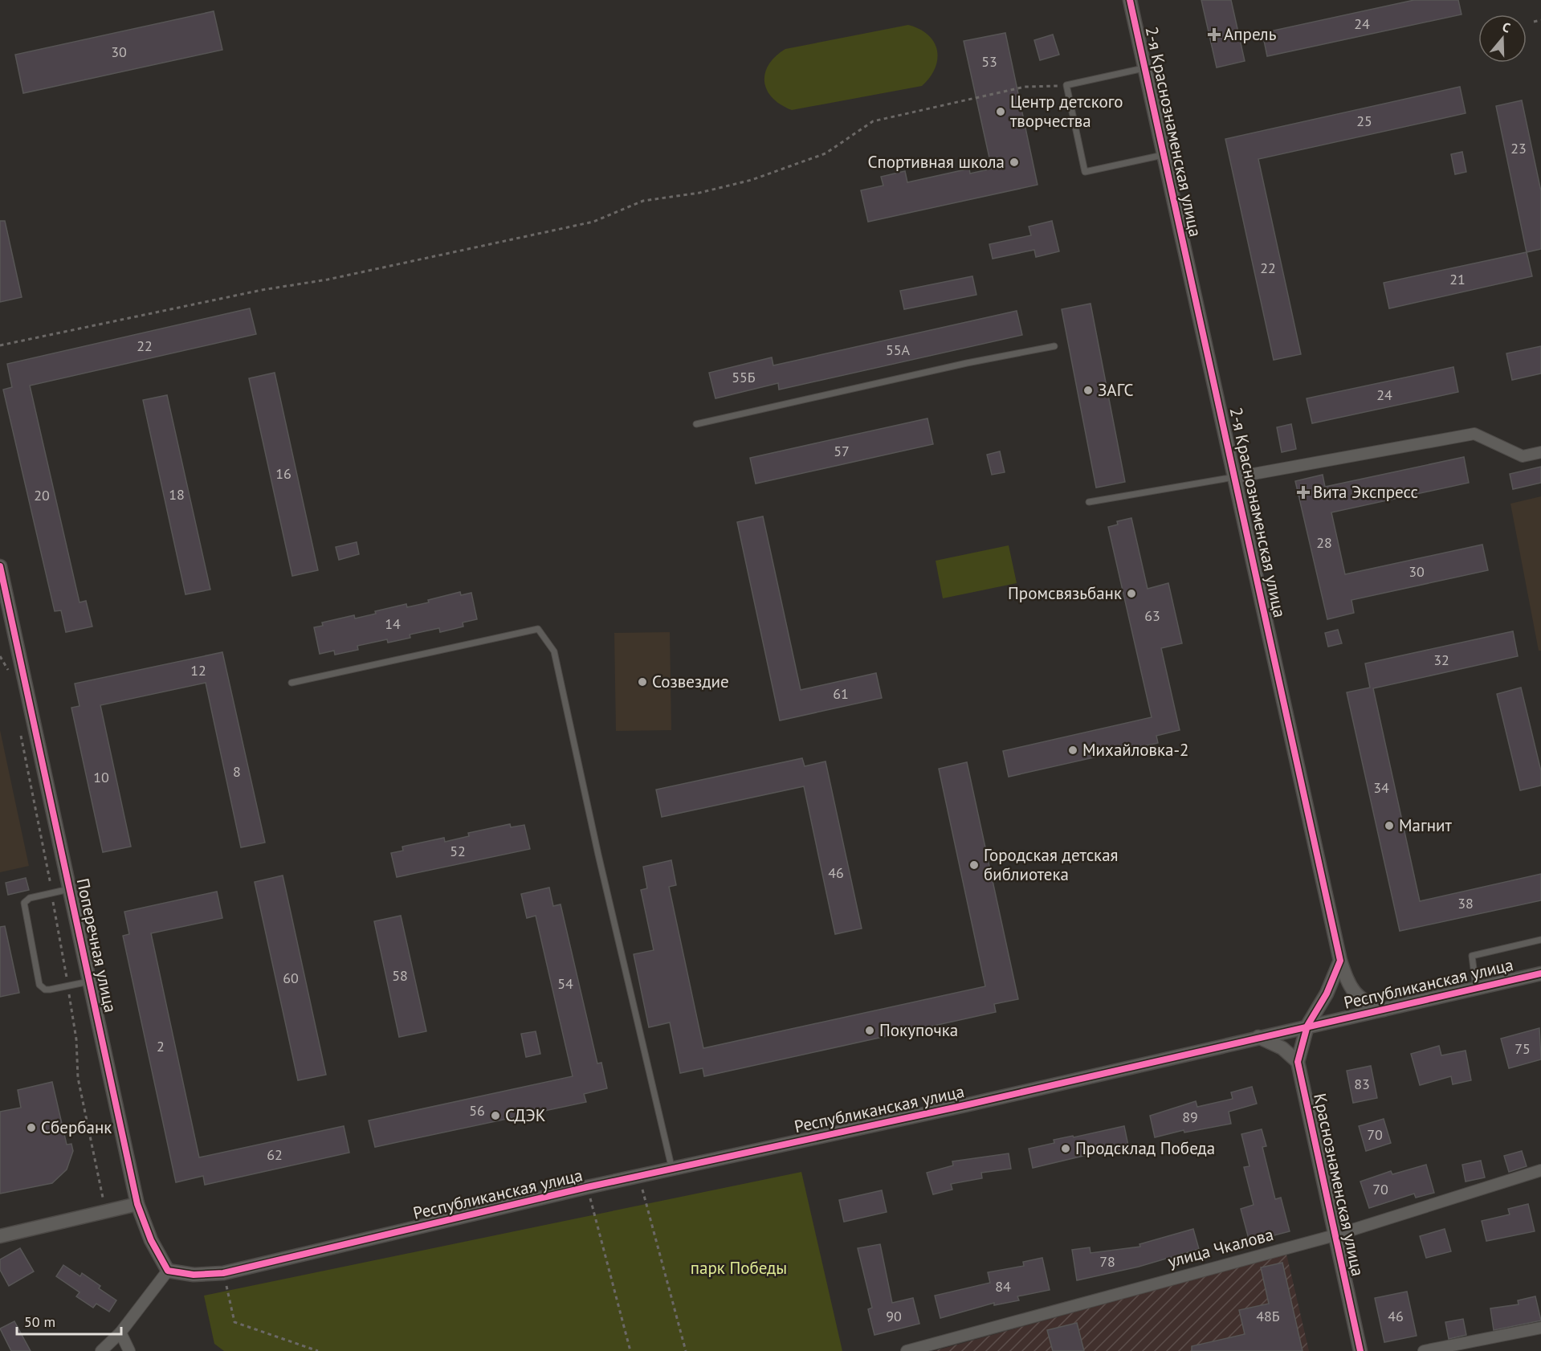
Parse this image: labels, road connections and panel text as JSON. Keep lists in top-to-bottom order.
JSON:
{
  "streets": {
    "street": [
      "2-я Краснознаменская улица",
      "Поперечная улица",
      "Республиканская улица",
      "Краснознаменская улица",
      "улица Чкалова"
    ]
  },
  "crossings": [
    ["2-я Краснознаменская улица", "Республиканская улица"],
    ["Республиканская улица", "Краснознаменская улица"],
    ["Краснознаменская улица", "улица Чкалова"]
  ],
  "parks": ["парк Победы"],
  "places": {
    "health": ["Апрель", "Вита Экспресс"],
    "other": [
      "Центр детского творчества",
      "Спортивная школа",
      "ЗАГС",
      "Промсвязьбанк",
      "Созвездие",
      "Михайловка-2",
      "Магнит",
      "Городская детская библиотека",
      "Покупочка",
      "СДЭК",
      "Сбербанк",
      "Продсклад Победа"
    ]
  },
  "house_numbers": [
    "24",
    "30",
    "53",
    "25",
    "23",
    "22",
    "21",
    "22",
    "55А",
    "55Б",
    "24",
    "57",
    "16",
    "18",
    "20",
    "28",
    "30",
    "63",
    "14",
    "32",
    "12",
    "61",
    "8",
    "10",
    "34",
    "52",
    "46",
    "38",
    "58",
    "60",
    "54",
    "2",
    "75",
    "83",
    "56",
    "89",
    "70",
    "62",
    "70",
    "78",
    "84",
    "90",
    "48Б",
    "46"
  ],
  "scale_bar": "50 m",
  "north": "top"
}
